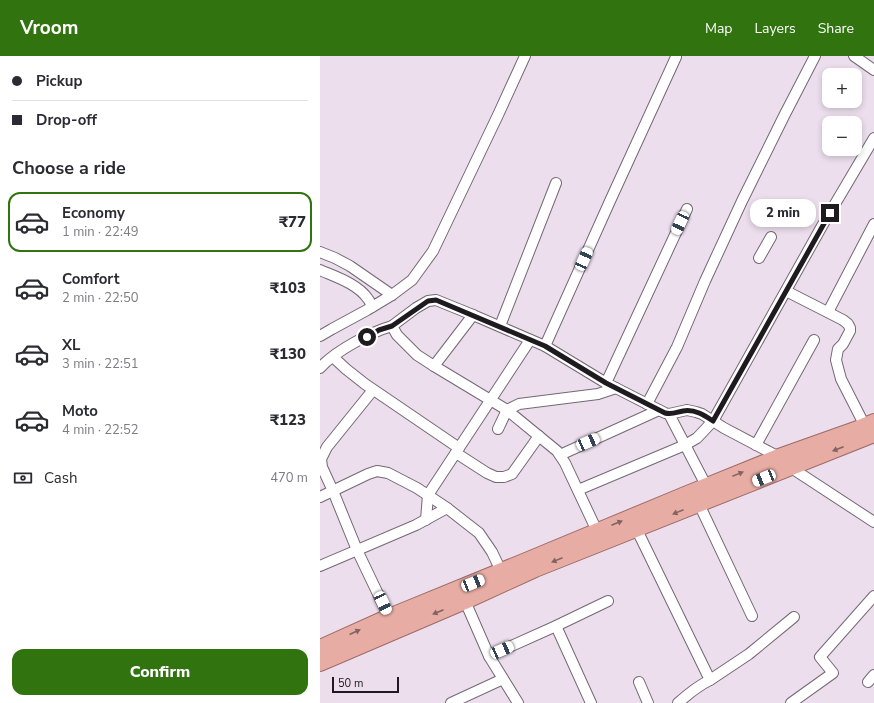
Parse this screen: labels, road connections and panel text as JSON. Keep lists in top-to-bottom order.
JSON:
{
  "scale_bar": "50 m",
  "page": {
    "header": "Vroom",
    "nav": ["Map", "Layers", "Share"],
    "banner": ["Pickup", "Drop-off"],
    "map_buttons": ["+", "−"],
    "heading": "Choose a ride",
    "list": [
      {
        "name": "Economy",
        "note": "1 min · 22:49",
        "value": "₹77"
      },
      {
        "name": "Comfort",
        "note": "2 min · 22:50",
        "value": "₹103"
      },
      {
        "name": "XL",
        "note": "3 min · 22:51",
        "value": "₹130"
      },
      {
        "name": "Moto",
        "note": "4 min · 22:52",
        "value": "₹123"
      }
    ],
    "bubble": "2 min",
    "pay": ["Cash", "470 m"],
    "buttons": "Confirm",
    "scale": "50 m"
  }
}
